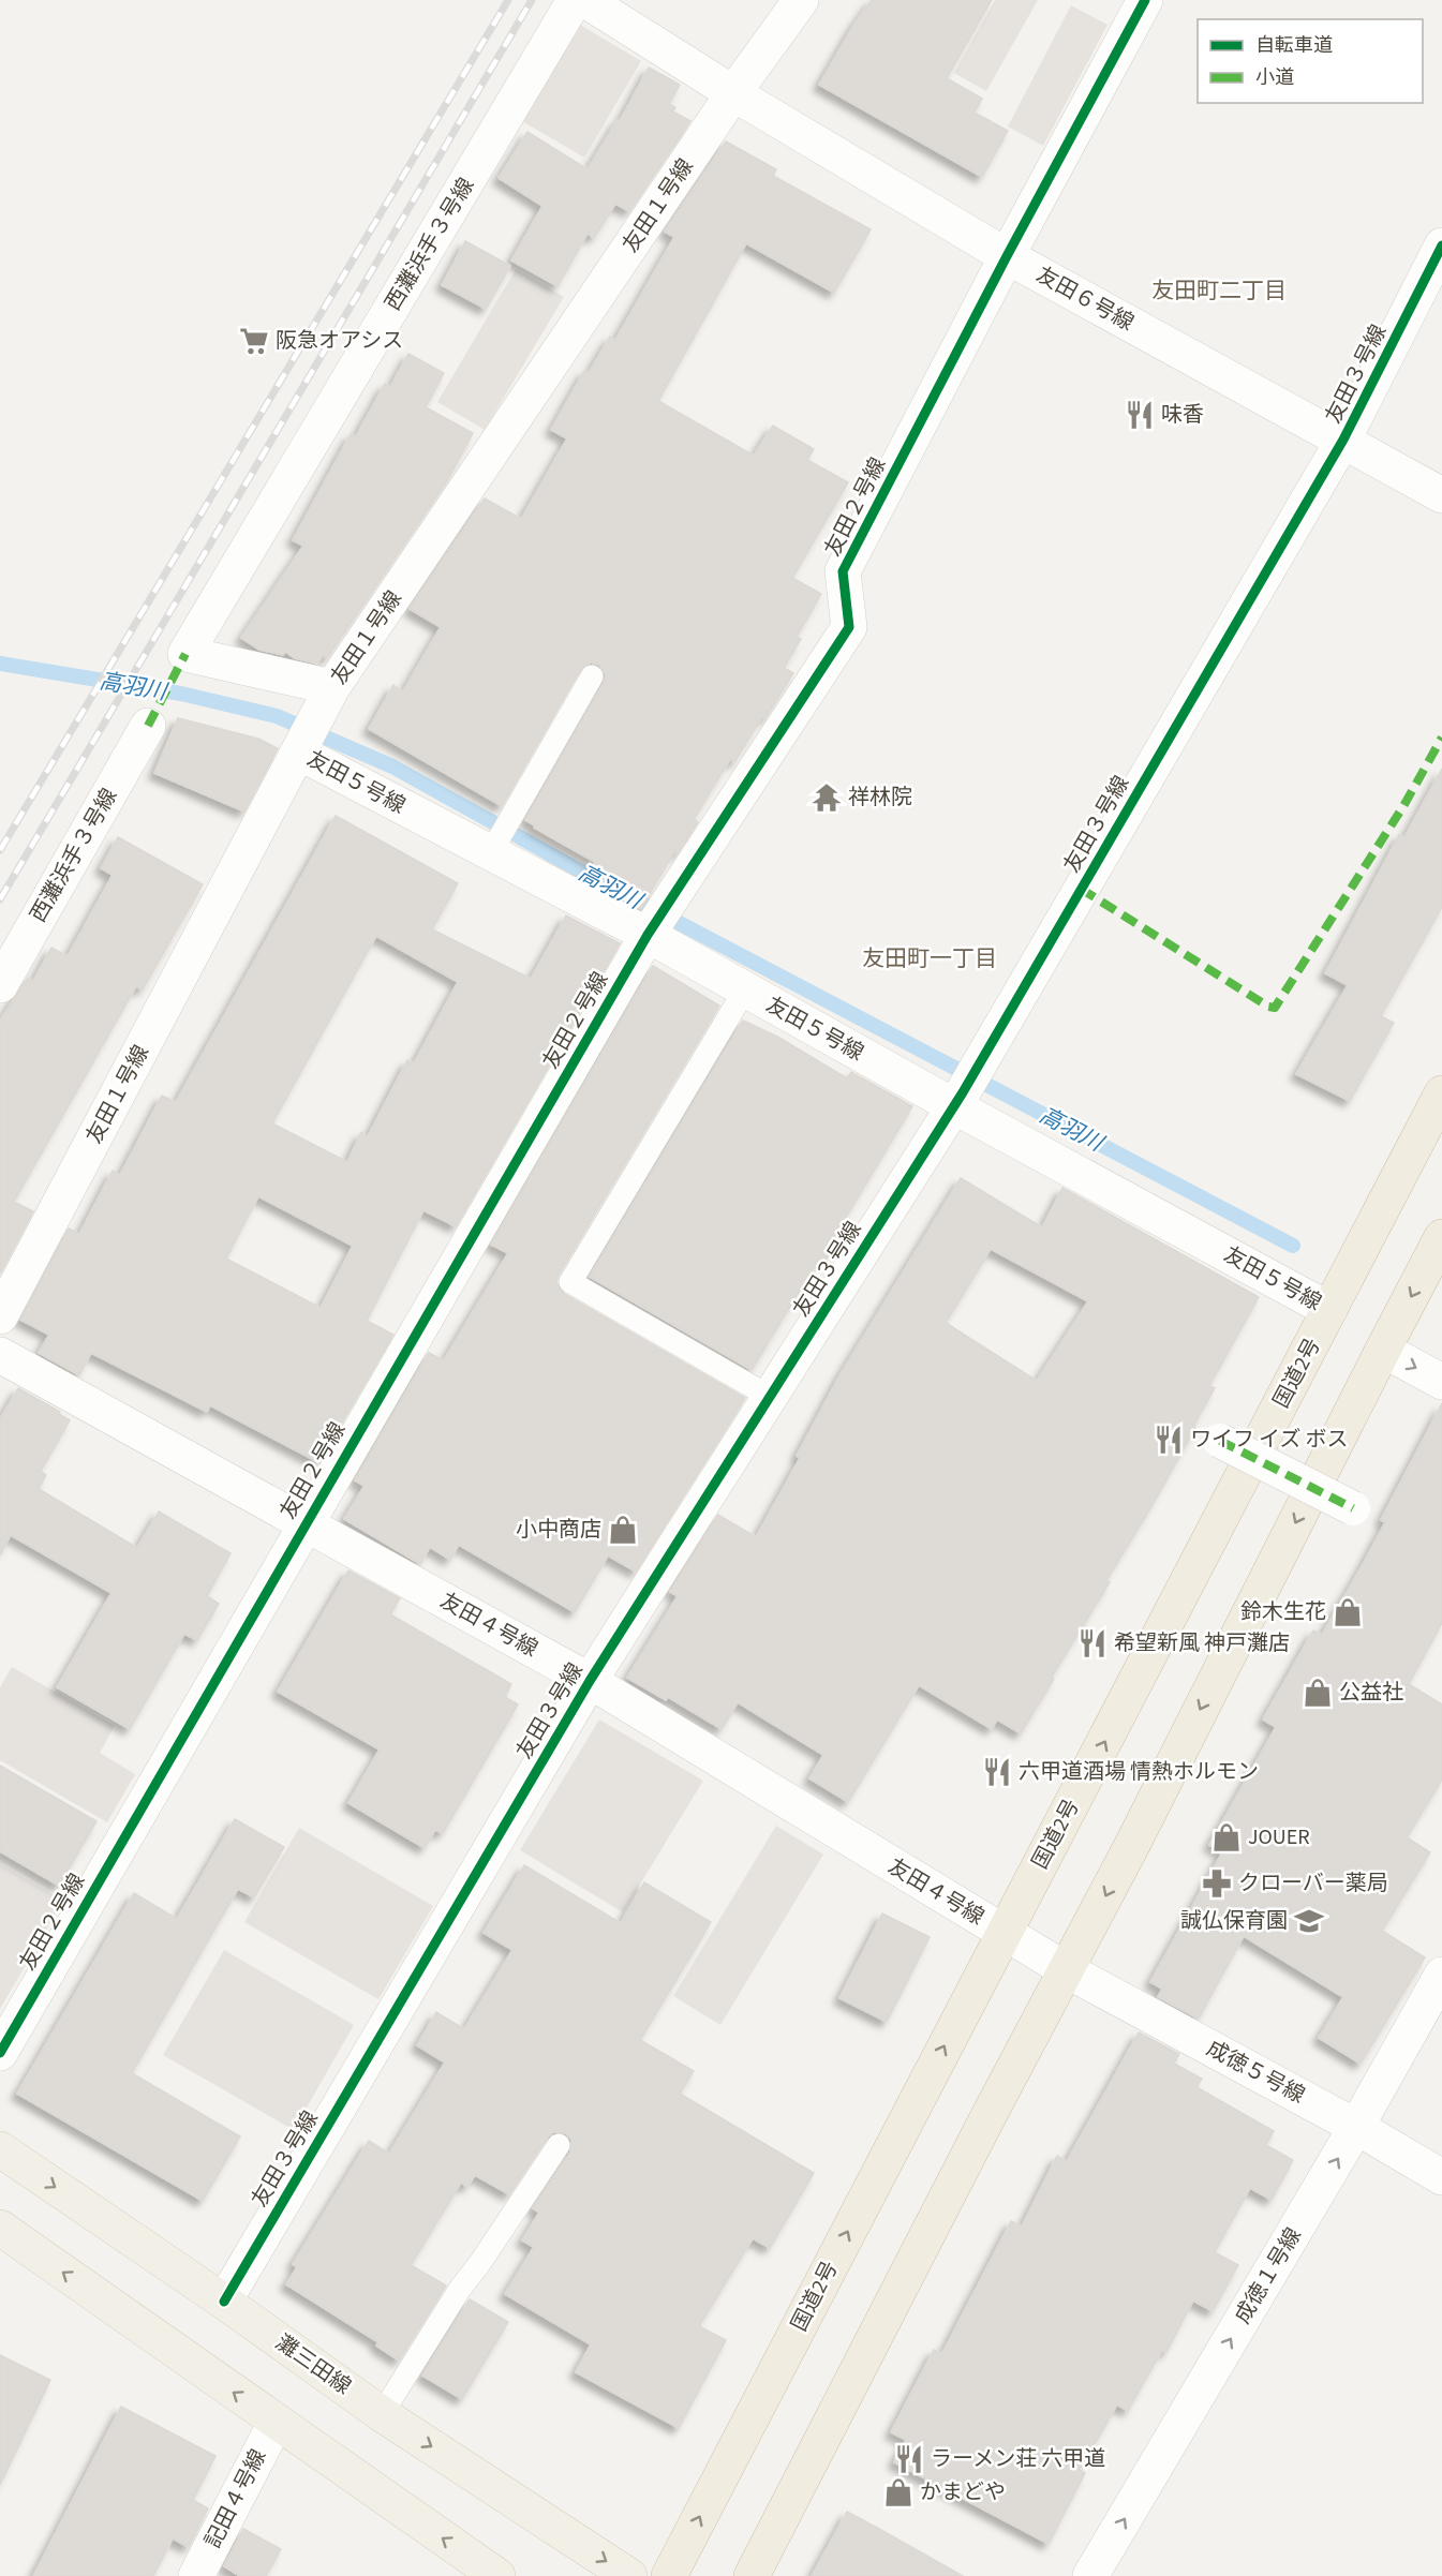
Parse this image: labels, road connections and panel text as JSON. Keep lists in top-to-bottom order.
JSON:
{
  "streets": {
    "highway": ["国道2号"],
    "main road": ["灘三田線"],
    "street": [
      "友田１号線",
      "西灘浜手３号線",
      "友田６号線",
      "友田３号線",
      "友田２号線",
      "友田５号線",
      "友田４号線",
      "成徳５号線",
      "成徳１号線",
      "記田４号線"
    ]
  },
  "crossings": [
    ["友田１号線", "西灘浜手３号線"],
    ["友田１号線", "友田６号線"],
    ["友田１号線", "友田５号線"],
    ["友田６号線", "友田３号線"],
    ["友田６号線", "友田２号線"],
    ["友田３号線", "友田５号線"],
    ["友田３号線", "友田４号線"],
    ["友田３号線", "灘三田線"],
    ["友田２号線", "友田５号線"],
    ["友田２号線", "友田４号線"],
    ["友田５号線", "国道2号"],
    ["国道2号", "友田４号線"],
    ["友田４号線", "成徳５号線"],
    ["成徳５号線", "成徳１号線"]
  ],
  "one_way": ["成徳１号線"],
  "districts": ["友田町二丁目", "友田町一丁目"],
  "water": ["高羽川"],
  "places": {
    "supermarket": ["阪急オアシス"],
    "restaurant": [
      "味香",
      "ワイフ イズ ボス",
      "希望新風 神戸灘店",
      "六甲道酒場 情熱ホルモン",
      "ラーメン荘 六甲道"
    ],
    "temple": ["祥林院"],
    "shop": [
      "小中商店",
      "鈴木生花",
      "公益社",
      "JOUER",
      "かまどや"
    ],
    "pharmacy": ["クローバー薬局"],
    "school or university": ["誠仏保育園"]
  },
  "legend": ["自転車道", "小道"]
}
